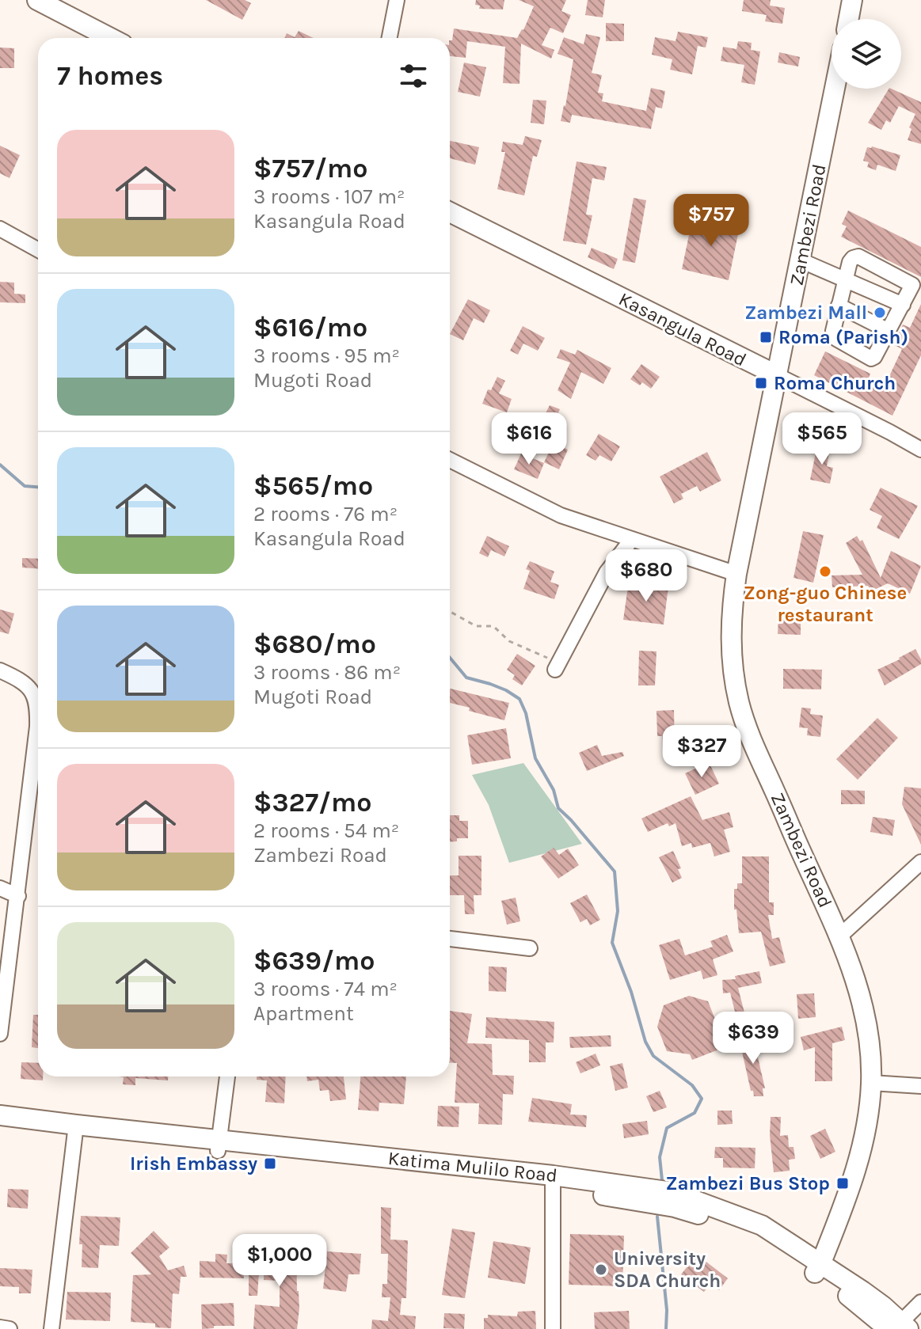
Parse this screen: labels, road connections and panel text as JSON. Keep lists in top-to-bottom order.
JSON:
{
  "streets": {
    "main road": ["Zambezi Road", "Kasangula Road", "Katima Mulilo Road"]
  },
  "crossings": [
    ["Zambezi Road", "Kasangula Road"],
    ["Zambezi Road", "Katima Mulilo Road"]
  ],
  "places": {
    "other": ["Zambezi Mall", "Zong-guo Chinese restaurant", "University SDA Church"],
    "transit": [
      "Roma (Parish)",
      "Roma Church",
      "Irish Embassy",
      "Zambezi Bus Stop"
    ]
  },
  "page": {
    "heading": "7 homes",
    "list": [
      {
        "name": "$757/mo",
        "note": "3 rooms · 107 m² · Kasangula Road"
      },
      {
        "name": "$616/mo",
        "note": "3 rooms · 95 m² · Mugoti Road"
      },
      {
        "name": "$565/mo",
        "note": "2 rooms · 76 m² · Kasangula Road"
      },
      {
        "name": "$680/mo",
        "note": "3 rooms · 86 m² · Mugoti Road"
      },
      {
        "name": "$327/mo",
        "note": "2 rooms · 54 m² · Zambezi Road"
      },
      {
        "name": "$639/mo",
        "note": "3 rooms · 74 m² · Apartment"
      }
    ],
    "price": [
      "$757",
      "$616",
      "$565",
      "$680",
      "$327",
      "$639",
      "$1,000"
    ]
  }
}
